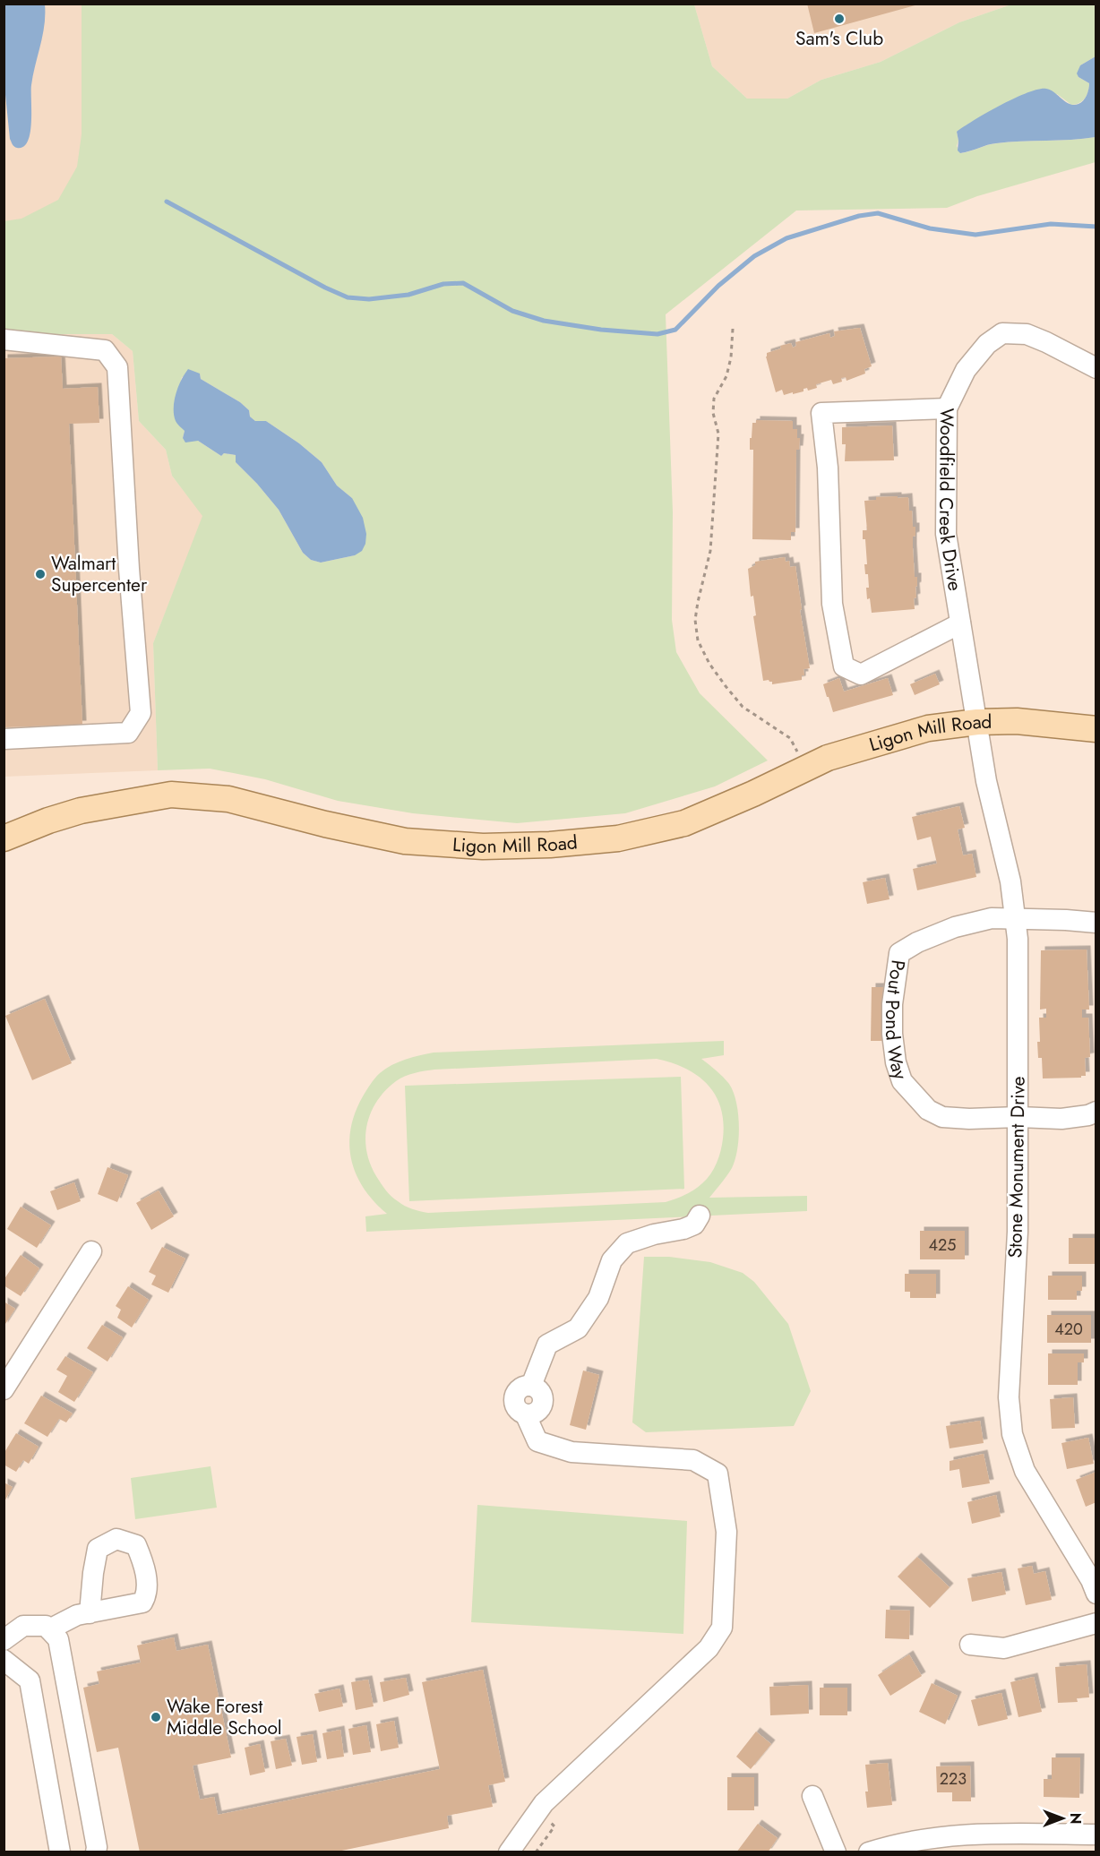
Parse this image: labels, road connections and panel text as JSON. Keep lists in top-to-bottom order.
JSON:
{
  "streets": {
    "main road": ["Ligon Mill Road"],
    "street": ["Woodfield Creek Drive", "Pout Pond Way", "Stone Monument Drive"]
  },
  "crossings": [
    ["Woodfield Creek Drive", "Ligon Mill Road"],
    ["Woodfield Creek Drive", "Stone Monument Drive"],
    ["Ligon Mill Road", "Stone Monument Drive"],
    ["Pout Pond Way", "Stone Monument Drive"]
  ],
  "places": ["Sam's Club", "Walmart Supercenter", "Wake Forest Middle School"],
  "house_numbers": ["425", "420", "223"],
  "north": "right"
}
